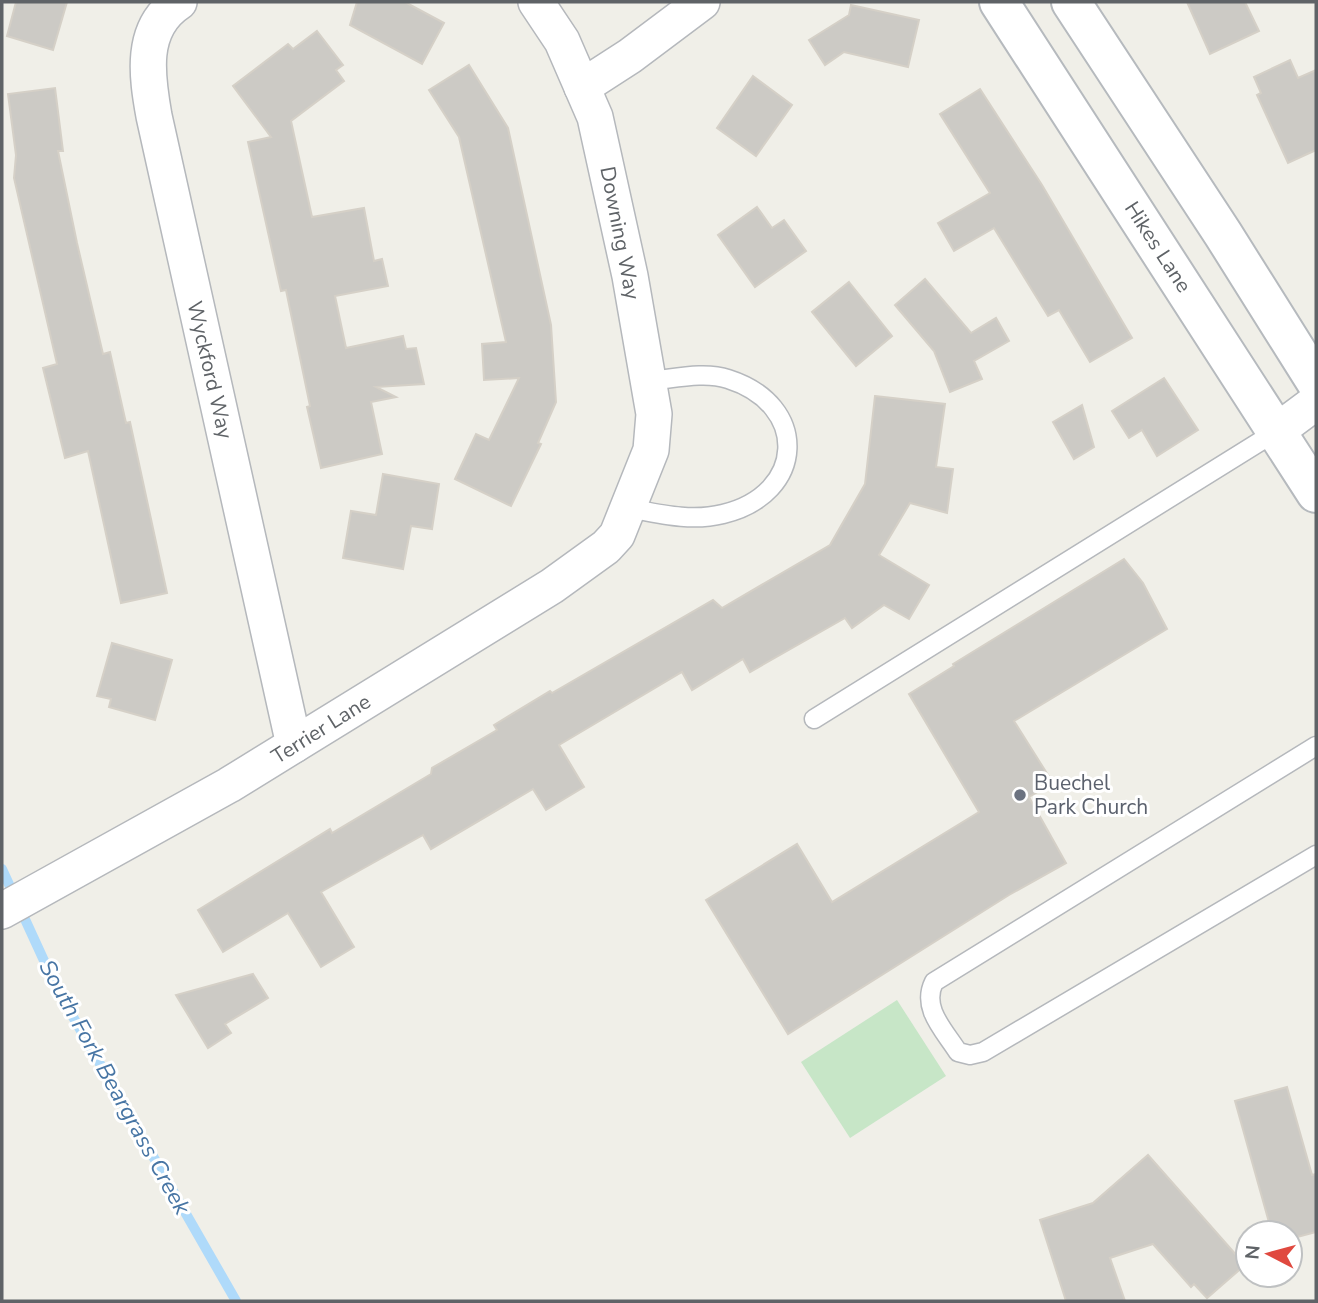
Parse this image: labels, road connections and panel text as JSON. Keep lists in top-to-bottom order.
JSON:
{
  "streets": {
    "main road": ["Hikes Lane"],
    "street": ["Downing Way", "Wyckford Way", "Terrier Lane"]
  },
  "crossings": [
    ["Downing Way", "Terrier Lane"],
    ["Wyckford Way", "Terrier Lane"]
  ],
  "water": ["South Fork Beargrass Creek"],
  "places": ["Buechel Park Church"],
  "north": "left"
}
